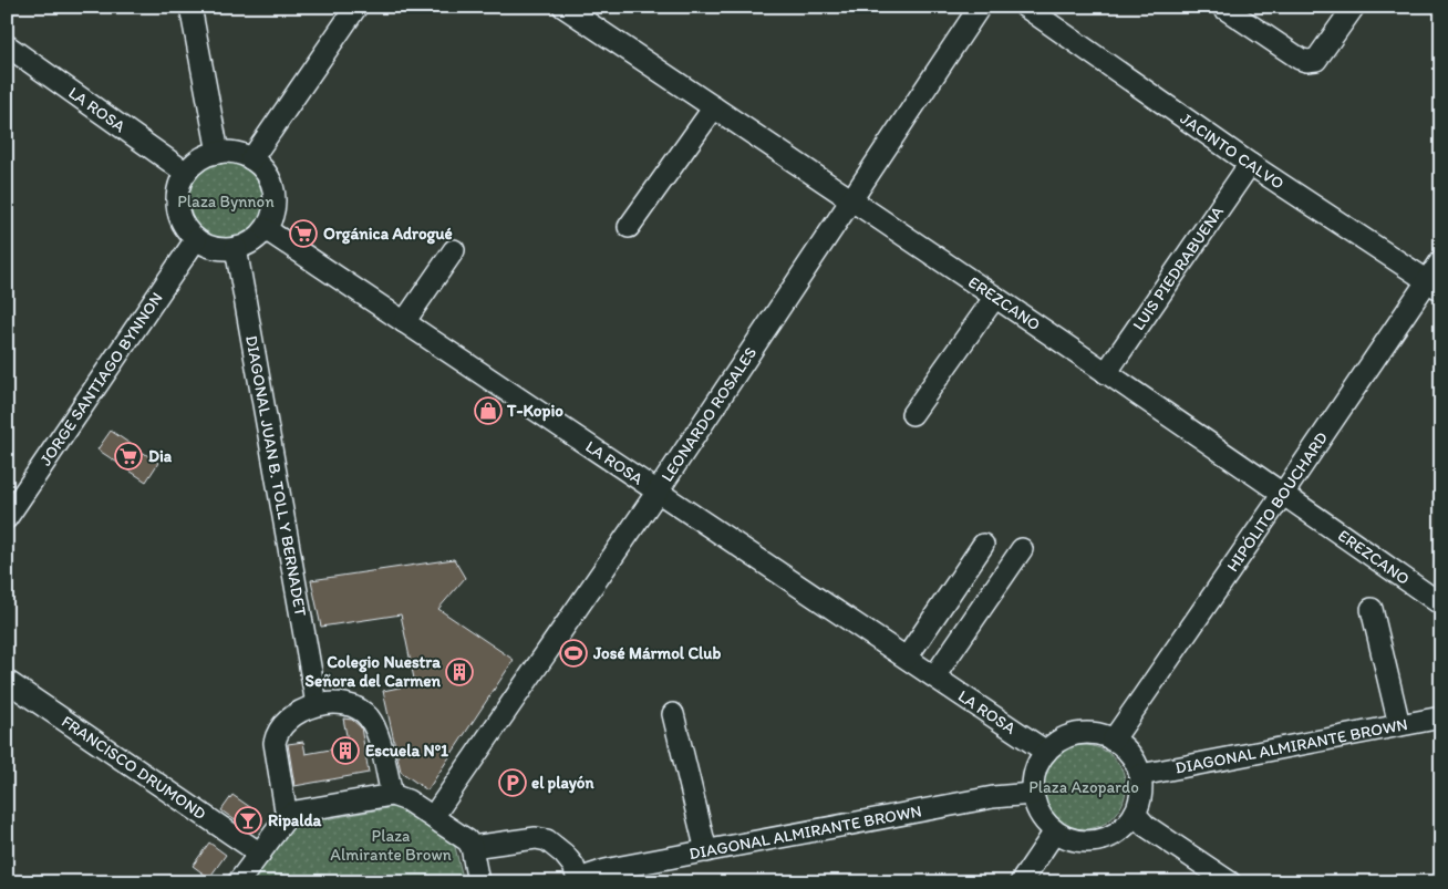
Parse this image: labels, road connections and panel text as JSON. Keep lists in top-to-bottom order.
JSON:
{
  "streets": {
    "street": [
      "LA ROSA",
      "JACINTO CALVO",
      "LUIS PIEDRABUENA",
      "EREZCANO",
      "JORGE SANTIAGO BYNNON",
      "LEONARDO ROSALES",
      "DIAGONAL JUAN B. TOLL Y BERNADET",
      "HIPÓLITO BOUCHARD",
      "DIAGONAL ALMIRANTE BROWN",
      "FRANCISCO DRUMOND"
    ]
  },
  "crossings": [
    ["LA ROSA", "JORGE SANTIAGO BYNNON"],
    ["LA ROSA", "LEONARDO ROSALES"],
    ["LA ROSA", "DIAGONAL JUAN B. TOLL Y BERNADET"],
    ["LA ROSA", "HIPÓLITO BOUCHARD"],
    ["LA ROSA", "DIAGONAL ALMIRANTE BROWN"],
    ["JACINTO CALVO", "LUIS PIEDRABUENA"],
    ["JACINTO CALVO", "HIPÓLITO BOUCHARD"],
    ["LUIS PIEDRABUENA", "EREZCANO"],
    ["EREZCANO", "LEONARDO ROSALES"],
    ["EREZCANO", "HIPÓLITO BOUCHARD"],
    ["JORGE SANTIAGO BYNNON", "DIAGONAL JUAN B. TOLL Y BERNADET"],
    ["HIPÓLITO BOUCHARD", "DIAGONAL ALMIRANTE BROWN"]
  ],
  "parks": ["Plaza Bynnon", "Plaza Azopardo", "Plaza Almirante Brown"],
  "places": {
    "supermarket": ["Orgánica Adrogué", "Dia"],
    "shop": ["T-Kopio"],
    "sports": ["José Mármol Club"],
    "building": ["Colegio Nuestra Señora del Carmen", "Escuela Nº1"],
    "parking": ["el playón"],
    "bar": ["Ripalda"]
  }
}
